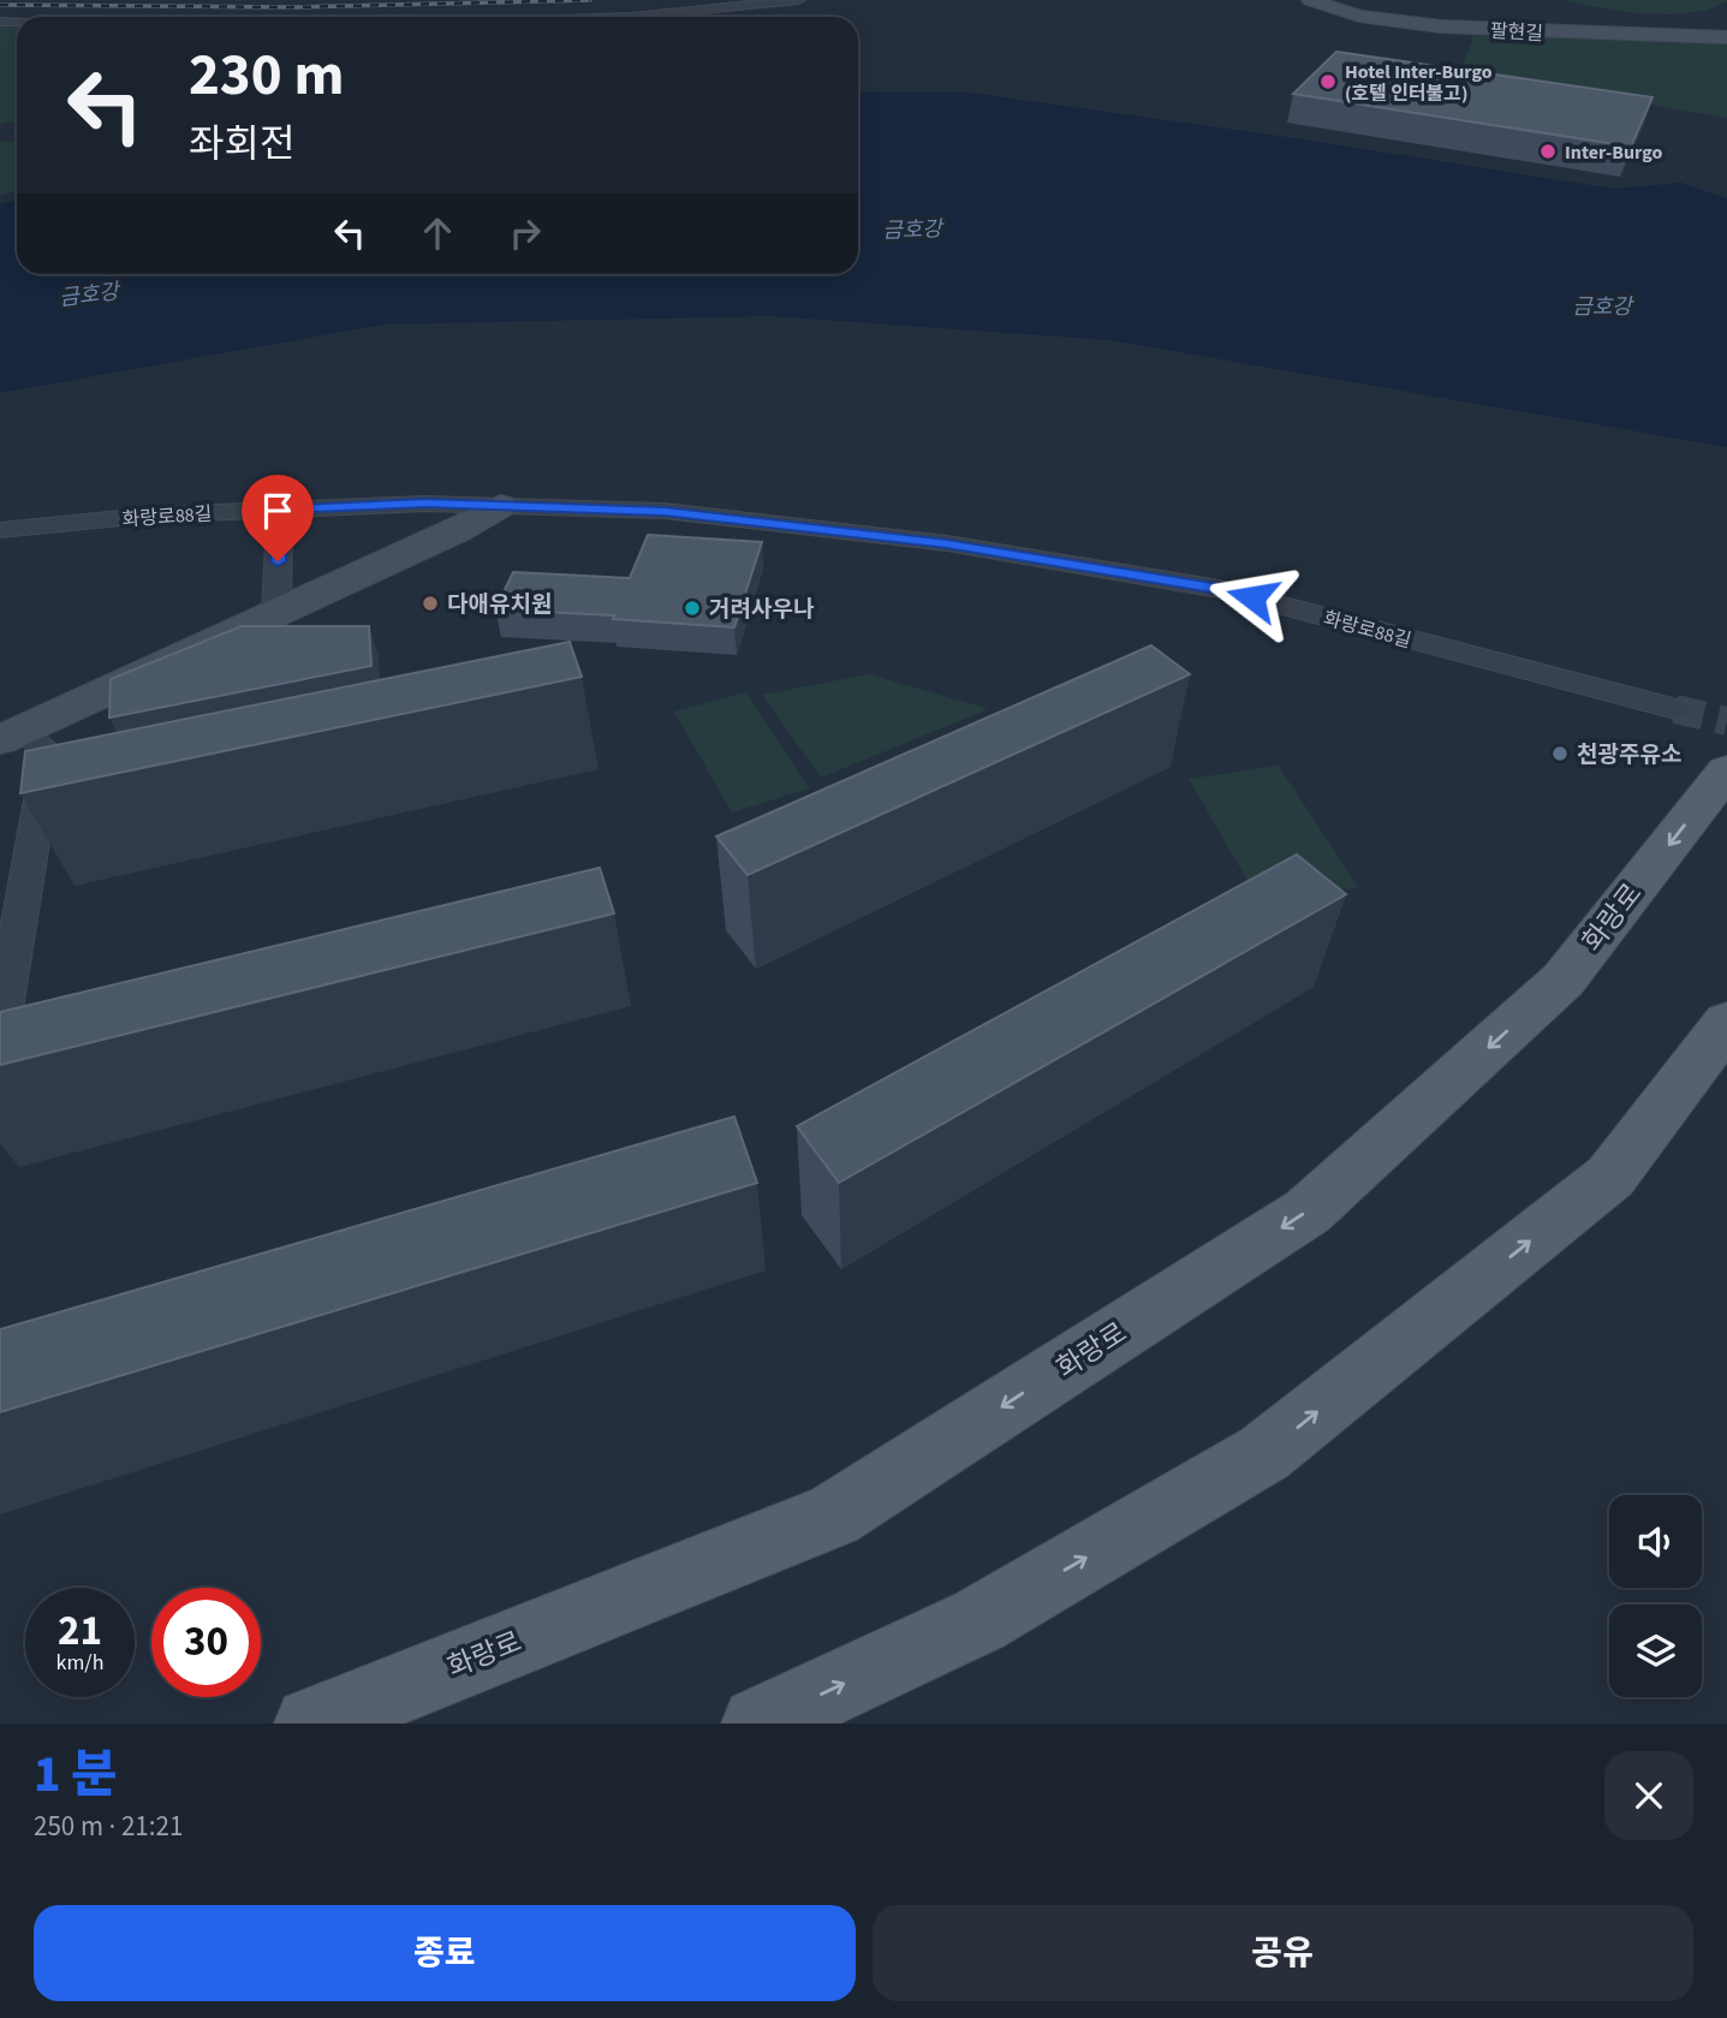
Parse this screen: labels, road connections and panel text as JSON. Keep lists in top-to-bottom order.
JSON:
{
  "streets": {
    "main road": ["화랑로"],
    "street": ["팔현길", "화랑로88길"]
  },
  "water": ["금호강"],
  "places": [
    "Hotel Inter-Burgo (호텔 인터불고)",
    "Inter-Burgo",
    "다애유치원",
    "거려사우나",
    "천광주유소"
  ],
  "page": {
    "turn": ["230 m", "좌회전"],
    "speed": "21 km/h",
    "limit": "30",
    "heading": ["1 분", "250 m · 21:21"],
    "buttons": ["종료", "공유"]
  }
}
